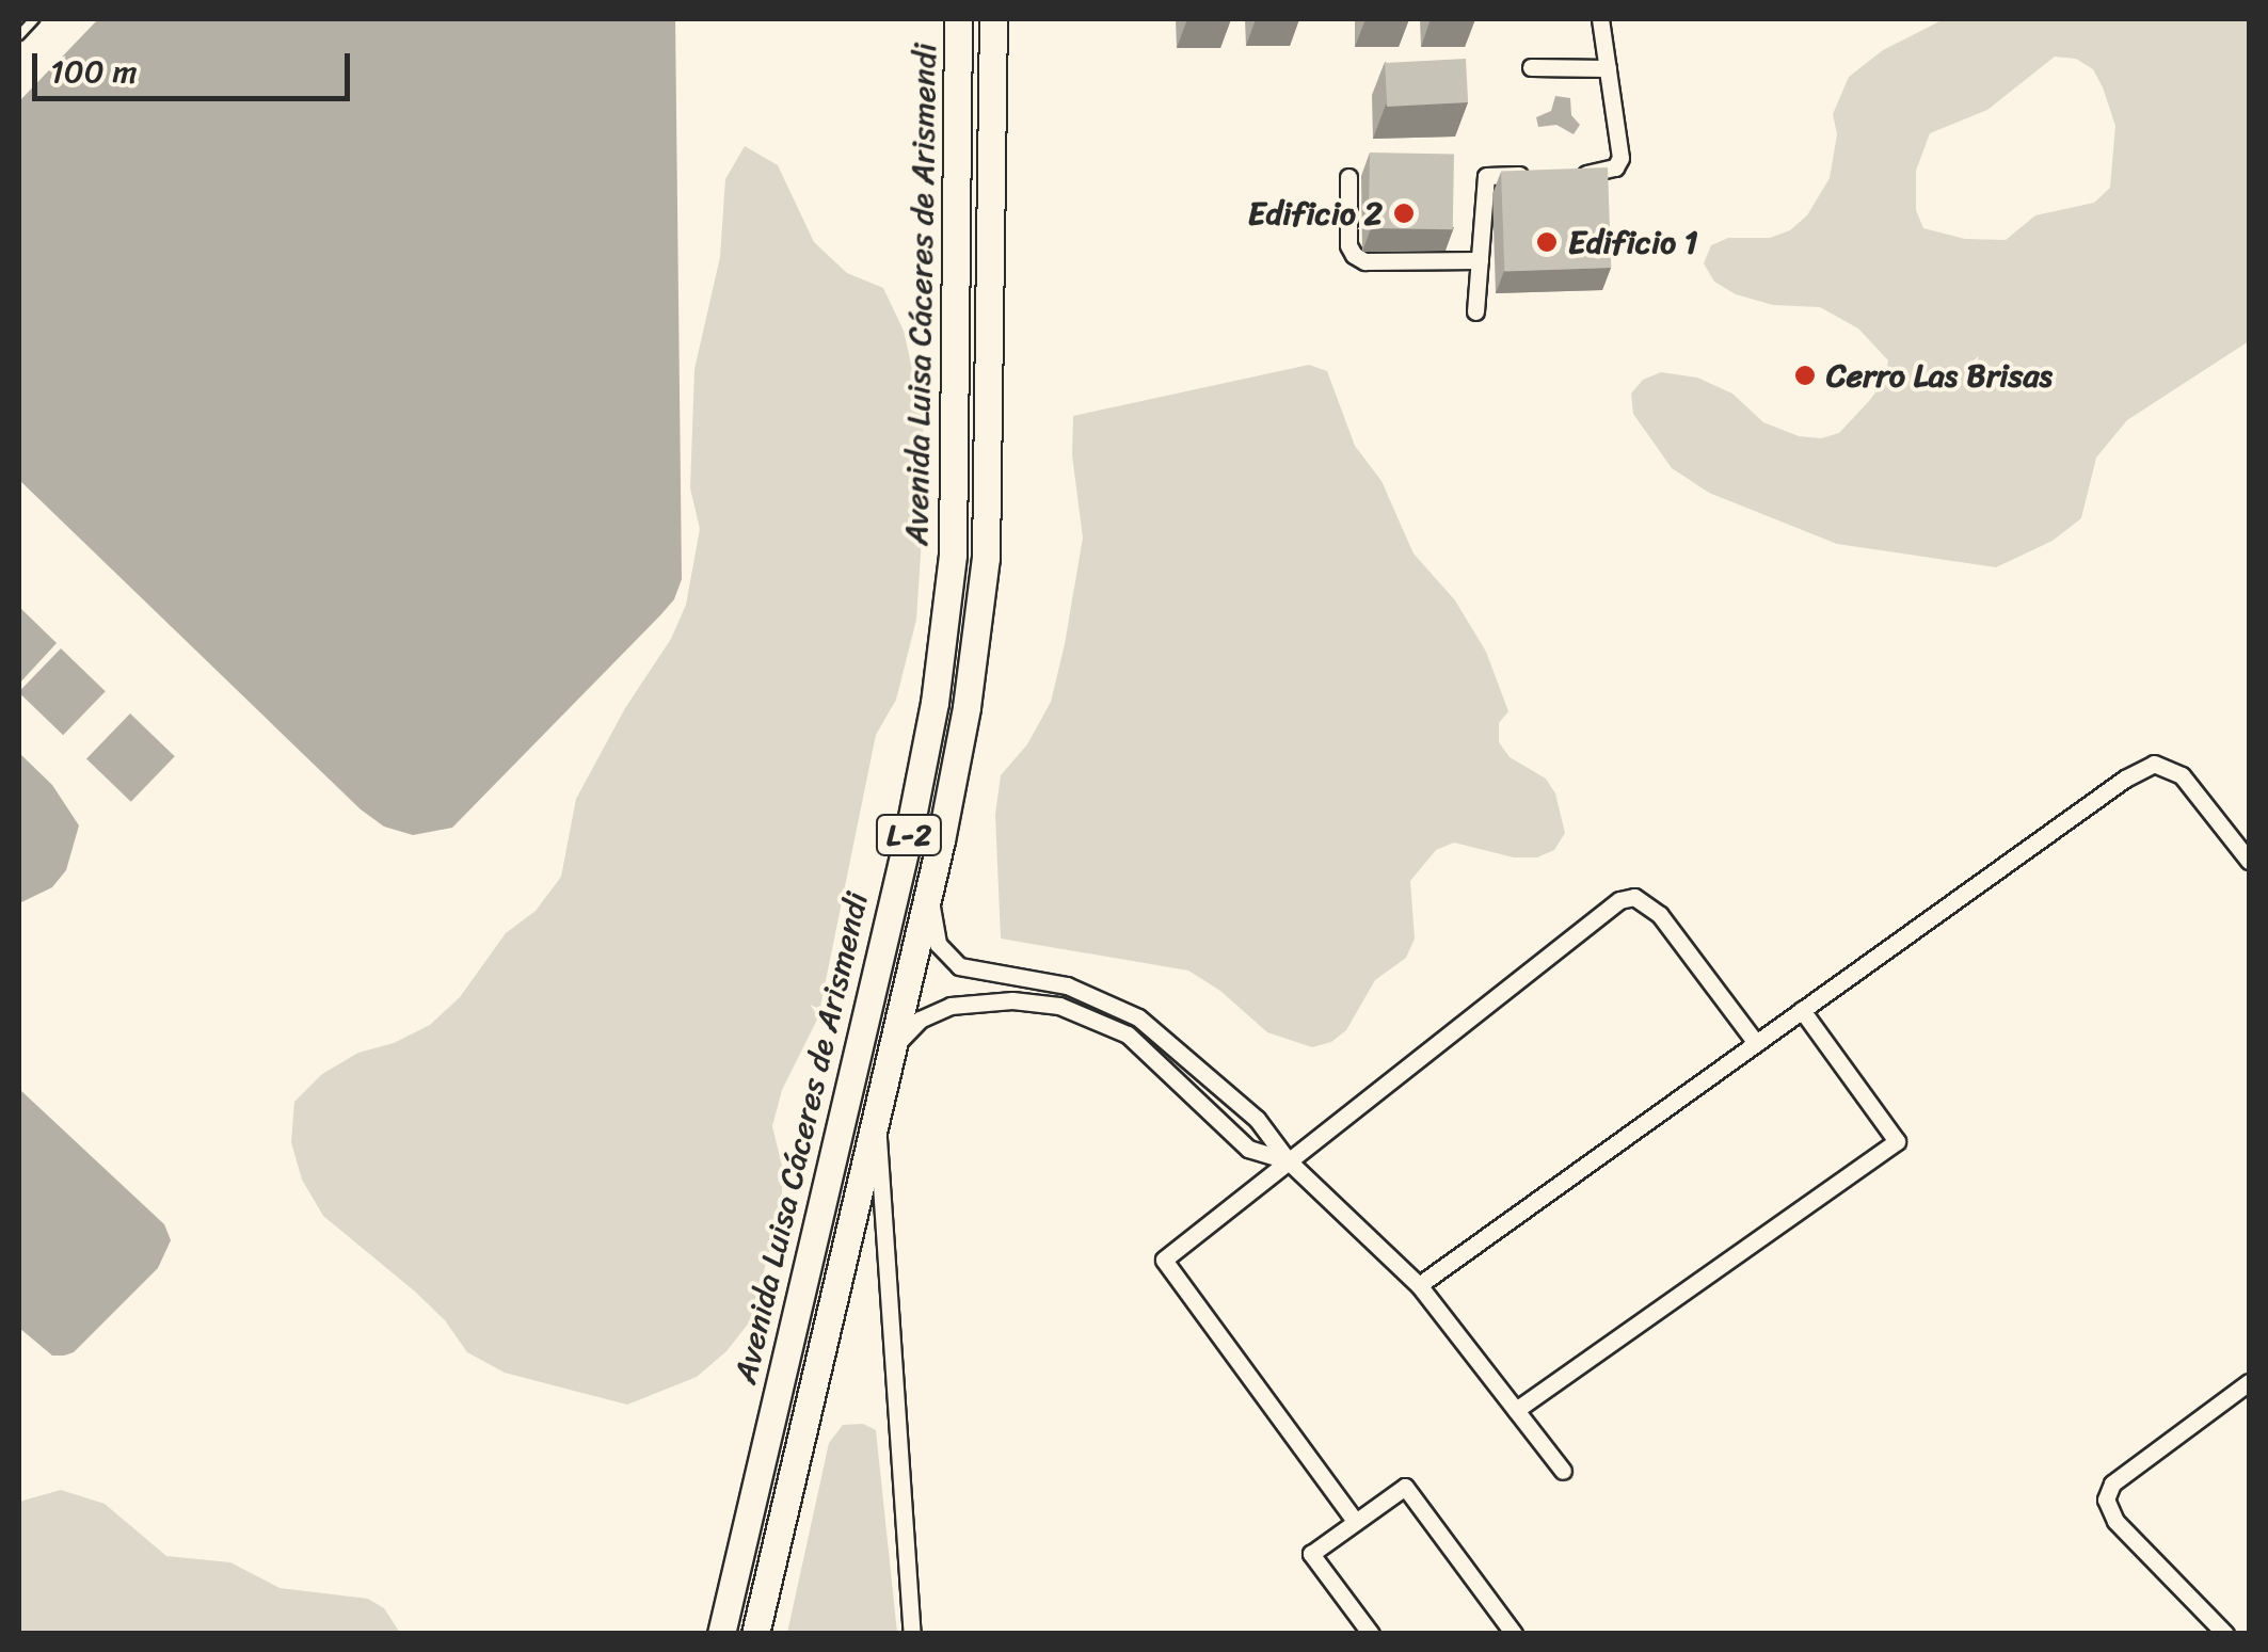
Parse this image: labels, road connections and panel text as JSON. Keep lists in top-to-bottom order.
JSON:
{
  "streets": {
    "main road": ["Avenida Luisa Cáceres de Arismendi", "L-2"]
  },
  "crossings": [
    ["Avenida Luisa Cáceres de Arismendi", "L-2"]
  ],
  "places": ["Edificio 2", "Edificio 1", "Cerro Las Brisas"],
  "scale_bar": "100 m"
}
